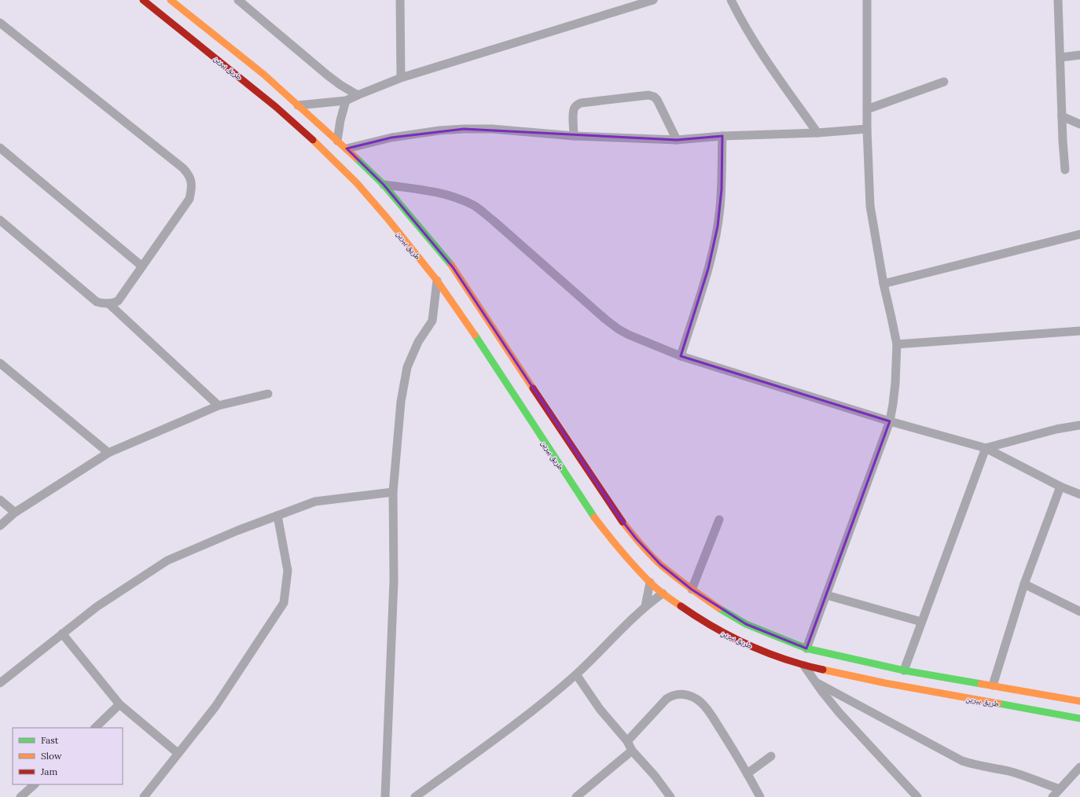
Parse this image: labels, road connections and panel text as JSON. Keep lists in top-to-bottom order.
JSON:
{
  "streets": {
    "main road": ["طريق بيرين"]
  },
  "legend": ["Fast", "Slow", "Jam"]
}
